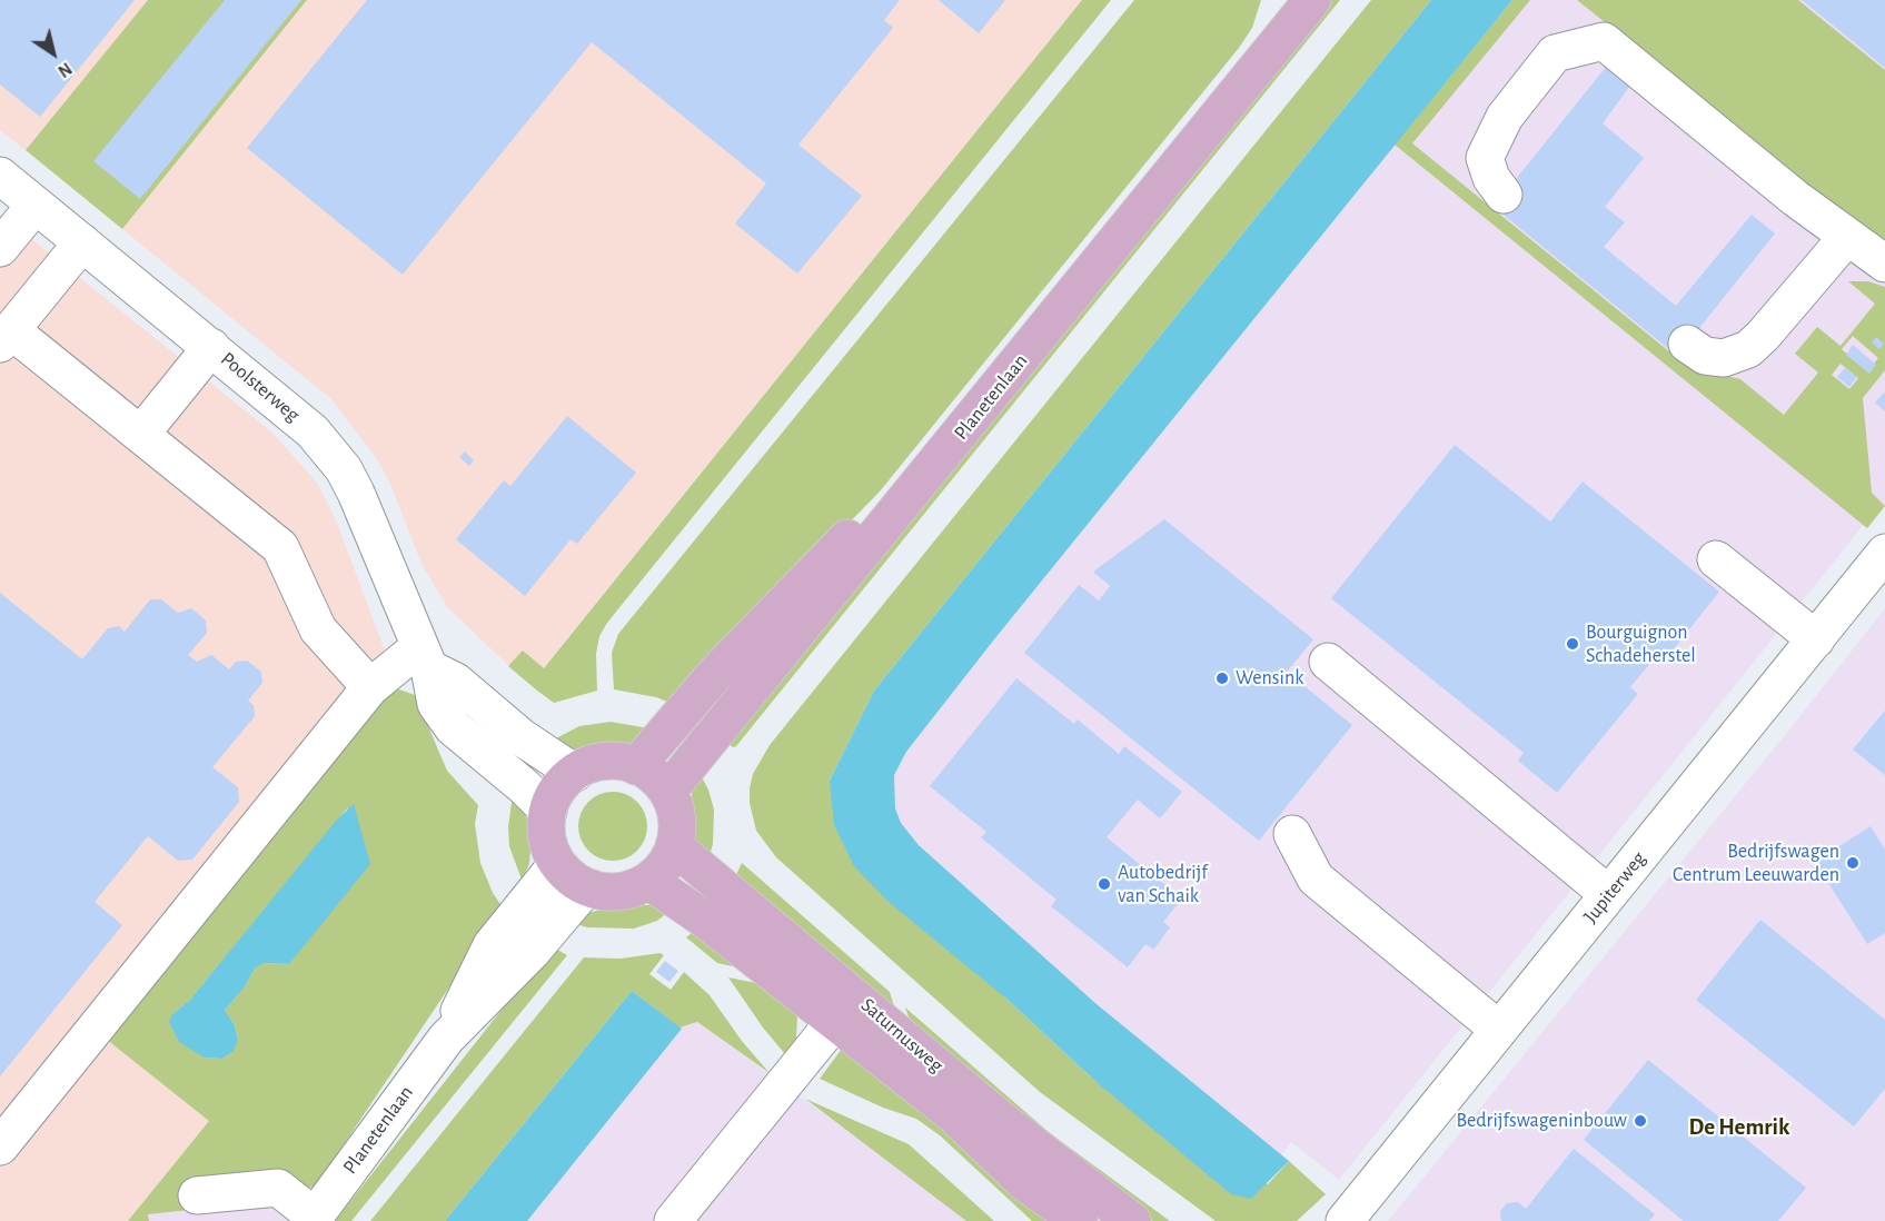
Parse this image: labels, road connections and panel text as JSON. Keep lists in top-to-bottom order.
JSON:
{
  "streets": {
    "main road": ["Planetenlaan", "Saturnusweg"],
    "street": ["Poolsterweg", "Jupiterweg"]
  },
  "crossings": [
    ["Poolsterweg", "Planetenlaan"],
    ["Poolsterweg", "Saturnusweg"],
    ["Planetenlaan", "Saturnusweg"]
  ],
  "districts": ["De Hemrik"],
  "places": [
    "Bourguignon Schadeherstel",
    "Wensink",
    "Bedrijfswagen Centrum Leeuwarden",
    "Autobedrijf van Schaik",
    "Bedrijfswageninbouw"
  ],
  "north": "bottom right"
}
